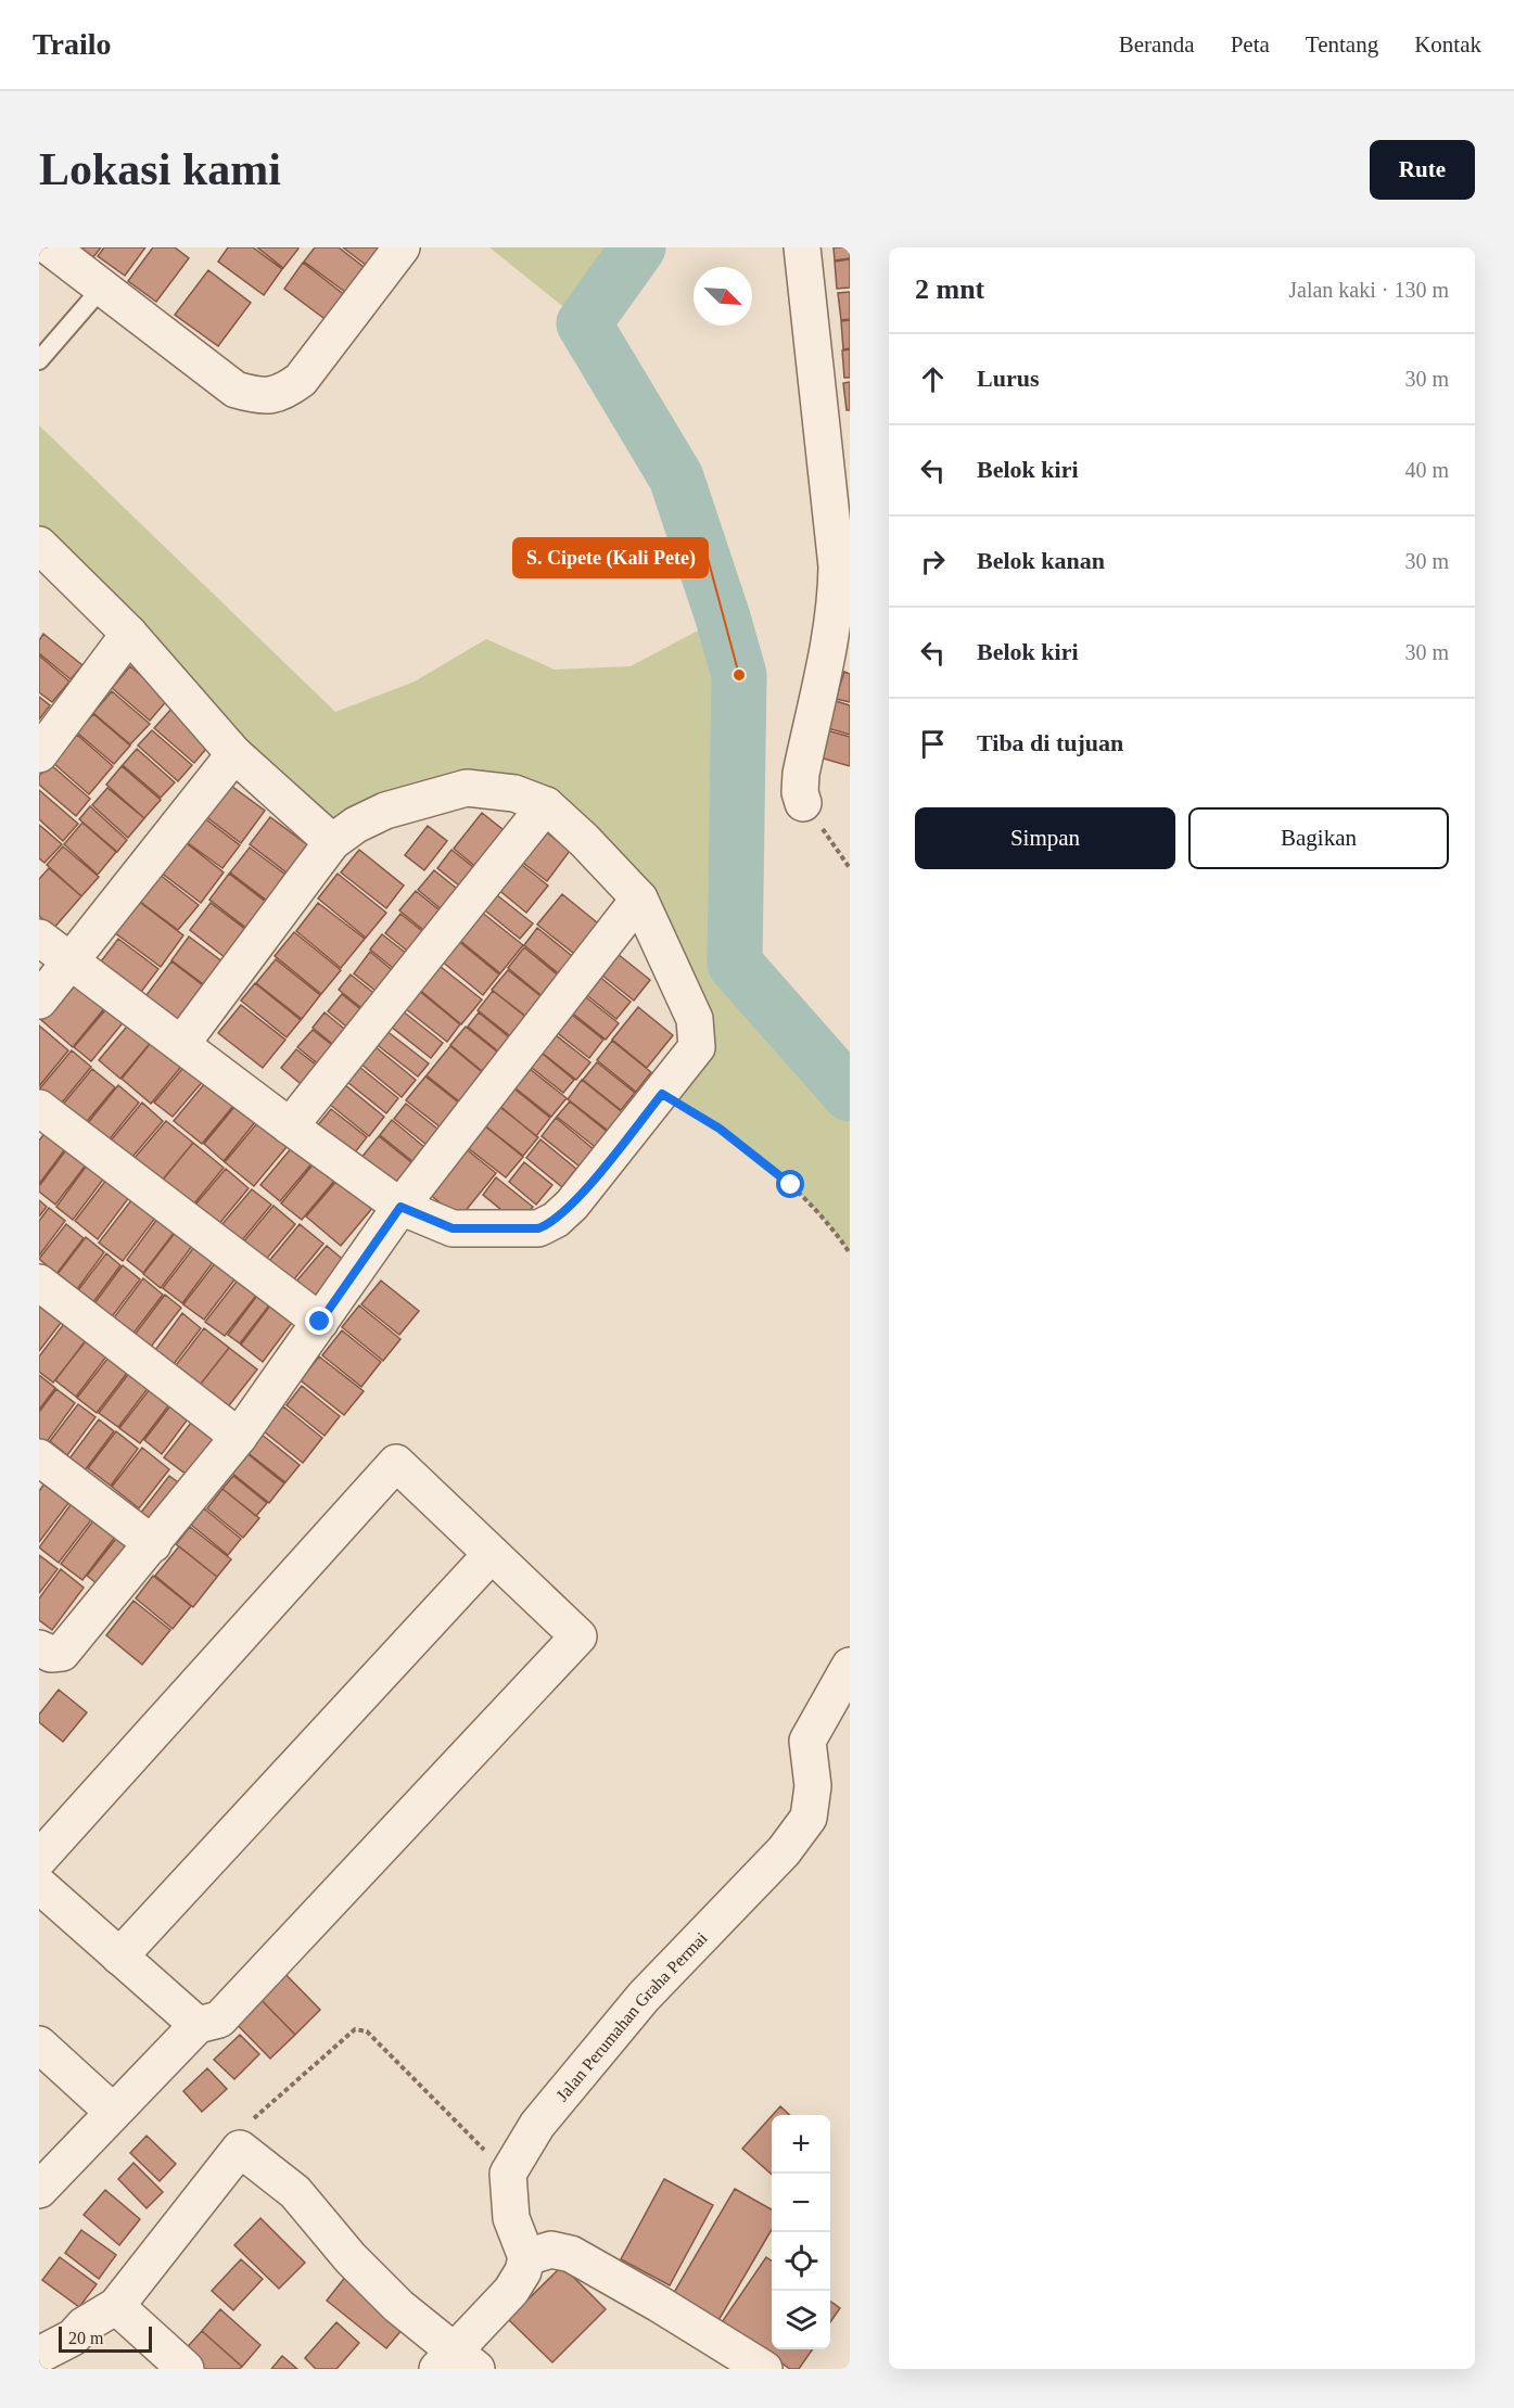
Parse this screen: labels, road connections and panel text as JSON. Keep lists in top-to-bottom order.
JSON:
{
  "streets": {
    "street": ["Jalan Perumahan Graha Permai"]
  },
  "places": ["S. Cipete (Kali Pete)"],
  "scale_bar": "20 m",
  "north": "bottom right",
  "page": {
    "header": "Trailo",
    "nav": [
      "Beranda",
      "Peta",
      "Tentang",
      "Kontak"
    ],
    "buttons": [
      "Rute",
      ["Simpan", "Bagikan"]
    ],
    "title": "Lokasi kami",
    "heading": ["2 mnt", "Jalan kaki · 130 m"],
    "list": [
      ["Lurus", "30 m"],
      ["Belok kiri", "40 m"],
      ["Belok kanan", "30 m"],
      ["Belok kiri", "30 m"],
      "Tiba di tujuan"
    ],
    "map_buttons": ["+", "−"],
    "scale": "20 m"
  }
}
